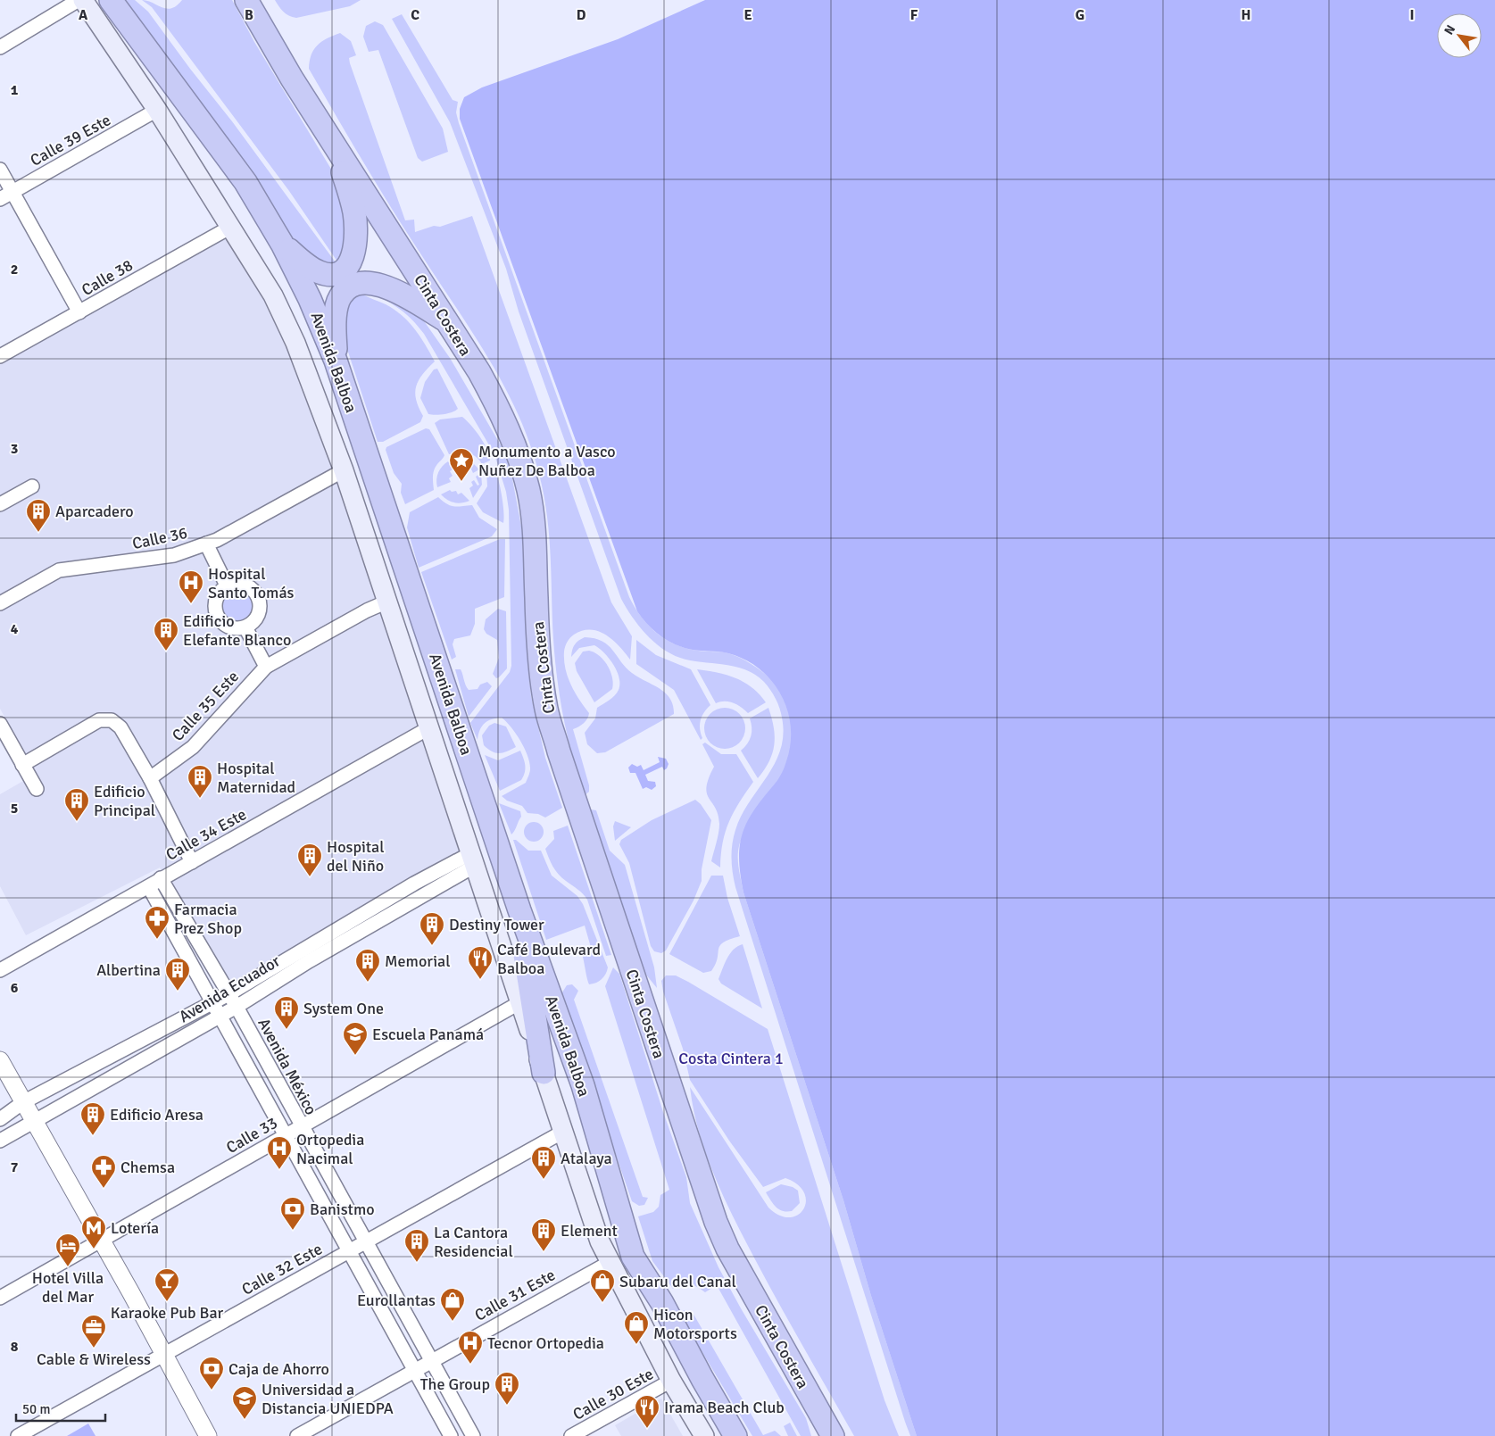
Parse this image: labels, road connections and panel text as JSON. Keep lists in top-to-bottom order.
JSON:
{
  "streets": {
    "highway": ["Cinta Costera", "Avenida Balboa"],
    "street": [
      "Calle 39 Este",
      "Calle 38",
      "Calle 36",
      "Calle 35 Este",
      "Calle 34 Este",
      "Avenida Ecuador",
      "Avenida México",
      "Calle 33",
      "Calle 32 Este",
      "Calle 31 Este",
      "Calle 30 Este"
    ]
  },
  "crossings": [
    ["Calle 39 Este", "Avenida Balboa"],
    ["Calle 38", "Avenida Balboa"],
    ["Avenida Balboa", "Calle 36"],
    ["Avenida Balboa", "Calle 35 Este"],
    ["Avenida Balboa", "Calle 34 Este"],
    ["Avenida Balboa", "Avenida Ecuador"],
    ["Avenida Balboa", "Calle 33"],
    ["Avenida Balboa", "Calle 32 Este"],
    ["Avenida Balboa", "Calle 31 Este"],
    ["Avenida Balboa", "Calle 30 Este"],
    ["Calle 34 Este", "Avenida México"],
    ["Avenida Ecuador", "Avenida México"],
    ["Avenida México", "Calle 33"],
    ["Avenida México", "Calle 32 Este"],
    ["Avenida México", "Calle 31 Este"]
  ],
  "parks": ["Costa Cintera 1"],
  "places": {
    "place": ["Monumento a Vasco Nuñez De Balboa"],
    "building": [
      "Aparcadero",
      "Edificio Elefante Blanco",
      "Hospital Maternidad",
      "Edificio Principal",
      "Hospital del Niño",
      "Destiny Tower",
      "Memorial",
      "Albertina",
      "System One",
      "Edificio Aresa",
      "Atalaya",
      "Element",
      "La Cantora Residencial",
      "The Group"
    ],
    "hospital": ["Hospital Santo Tomás", "Ortopedia Nacimal", "Tecnor Ortopedia"],
    "pharmacy": ["Farmacia Prez Shop", "Chemsa"],
    "restaurant": ["Café Boulevard Balboa", "Irama Beach Club"],
    "school or university": ["Escuela Panamá", "Universidad a Distancia UNIEDPA"],
    "bank": ["Banistmo", "Caja de Ahorro"],
    "metro station": ["Lotería"],
    "hotel": ["Hotel Villa del Mar"],
    "bar": ["Karaoke Pub Bar"],
    "shop": ["Subaru del Canal", "Eurollantas", "Hicon Motorsports"],
    "office": ["Cable & Wireless"]
  },
  "scale_bar": "50 m",
  "north": "top left",
  "grid": {
    "columns": [
      "A",
      "B",
      "C",
      "D",
      "E",
      "F",
      "G",
      "H",
      "I"
    ],
    "rows": [
      "1",
      "2",
      "3",
      "4",
      "5",
      "6",
      "7",
      "8"
    ]
  }
}
